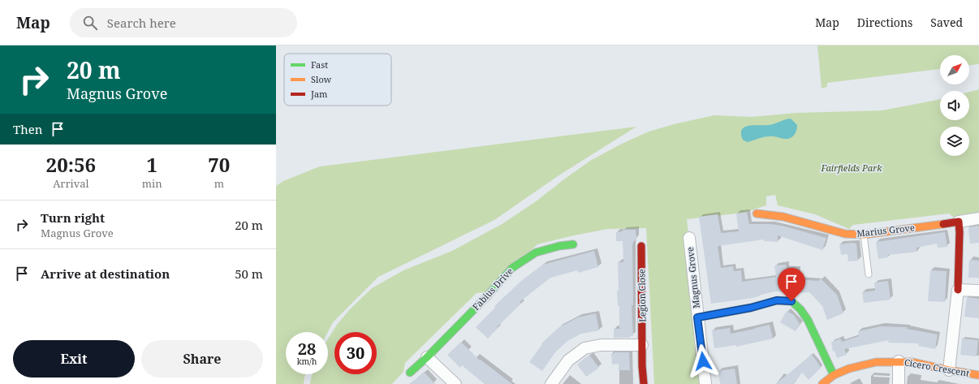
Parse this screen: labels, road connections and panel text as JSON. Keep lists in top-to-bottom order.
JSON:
{
  "streets": {
    "street": [
      "Marius Grove",
      "Magnus Grove",
      "Fabius Drive",
      "Legion Close",
      "Cicero Crescent"
    ]
  },
  "crossings": [
    ["Magnus Grove", "Cicero Crescent"]
  ],
  "parks": ["Fairfields Park"],
  "legend": ["Fast", "Slow", "Jam"],
  "north": "top right",
  "page": {
    "header": "Map",
    "search": "Search here",
    "nav": ["Map", "Directions", "Saved"],
    "turn": ["20 m", "Magnus Grove"],
    "then": "Then",
    "eta": [
      "20:56",
      "Arrival",
      "1",
      "min",
      "70",
      "m"
    ],
    "list": [
      {
        "name": "Turn right",
        "note": "Magnus Grove",
        "value": "20 m"
      },
      {
        "name": "Arrive at destination",
        "value": "50 m"
      }
    ],
    "speed": "28 km/h",
    "limit": "30",
    "buttons": ["Exit", "Share"]
  }
}
